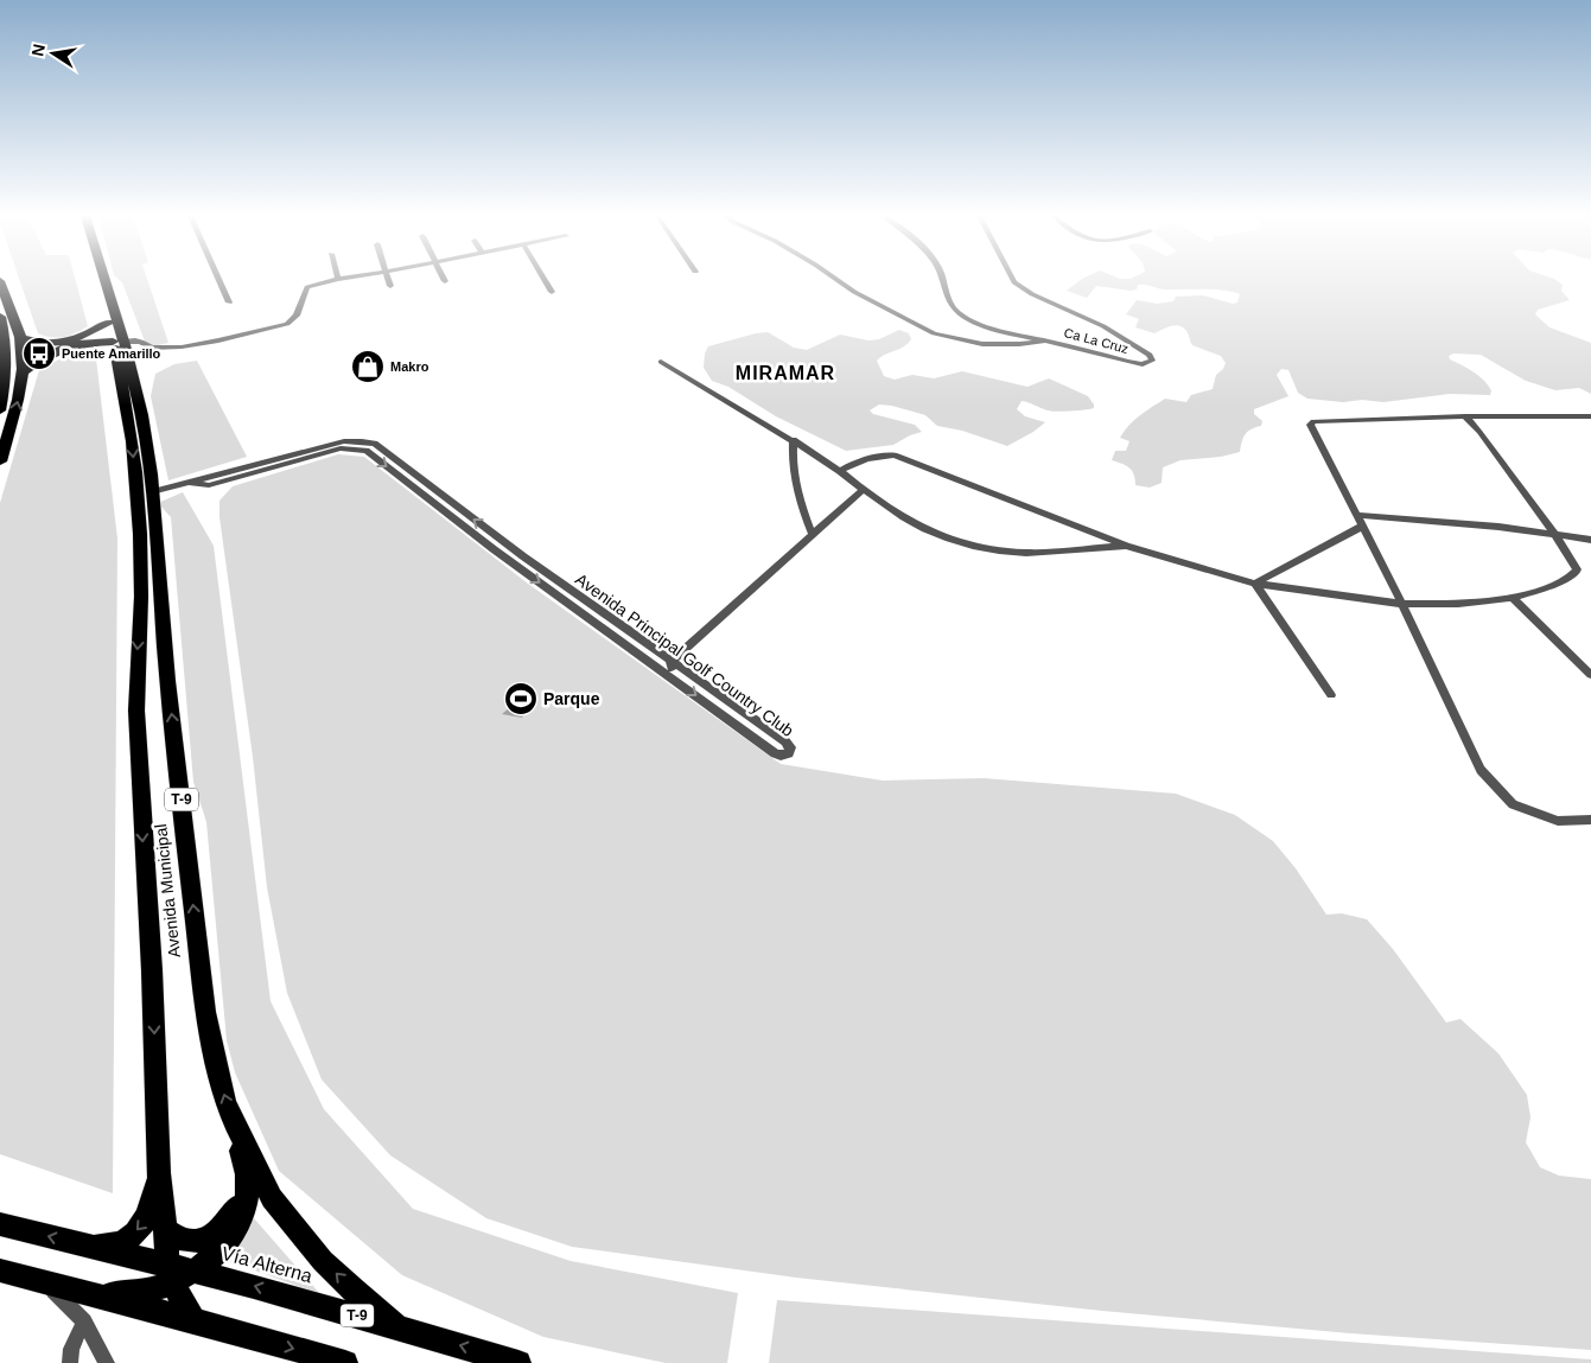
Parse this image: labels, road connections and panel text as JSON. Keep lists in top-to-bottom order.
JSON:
{
  "streets": {
    "highway": ["T-9", "Avenida Municipal", "Vía Alterna"],
    "street": ["Ca La Cruz", "Avenida Principal Golf Country Club"]
  },
  "crossings": [
    ["T-9", "Avenida Municipal"],
    ["T-9", "Vía Alterna"],
    ["Avenida Municipal", "Vía Alterna"]
  ],
  "districts": ["MIRAMAR"],
  "places": {
    "bus stop": ["Puente Amarillo"],
    "shop": ["Makro"],
    "sports": ["Parque"]
  },
  "north": "left"
}
